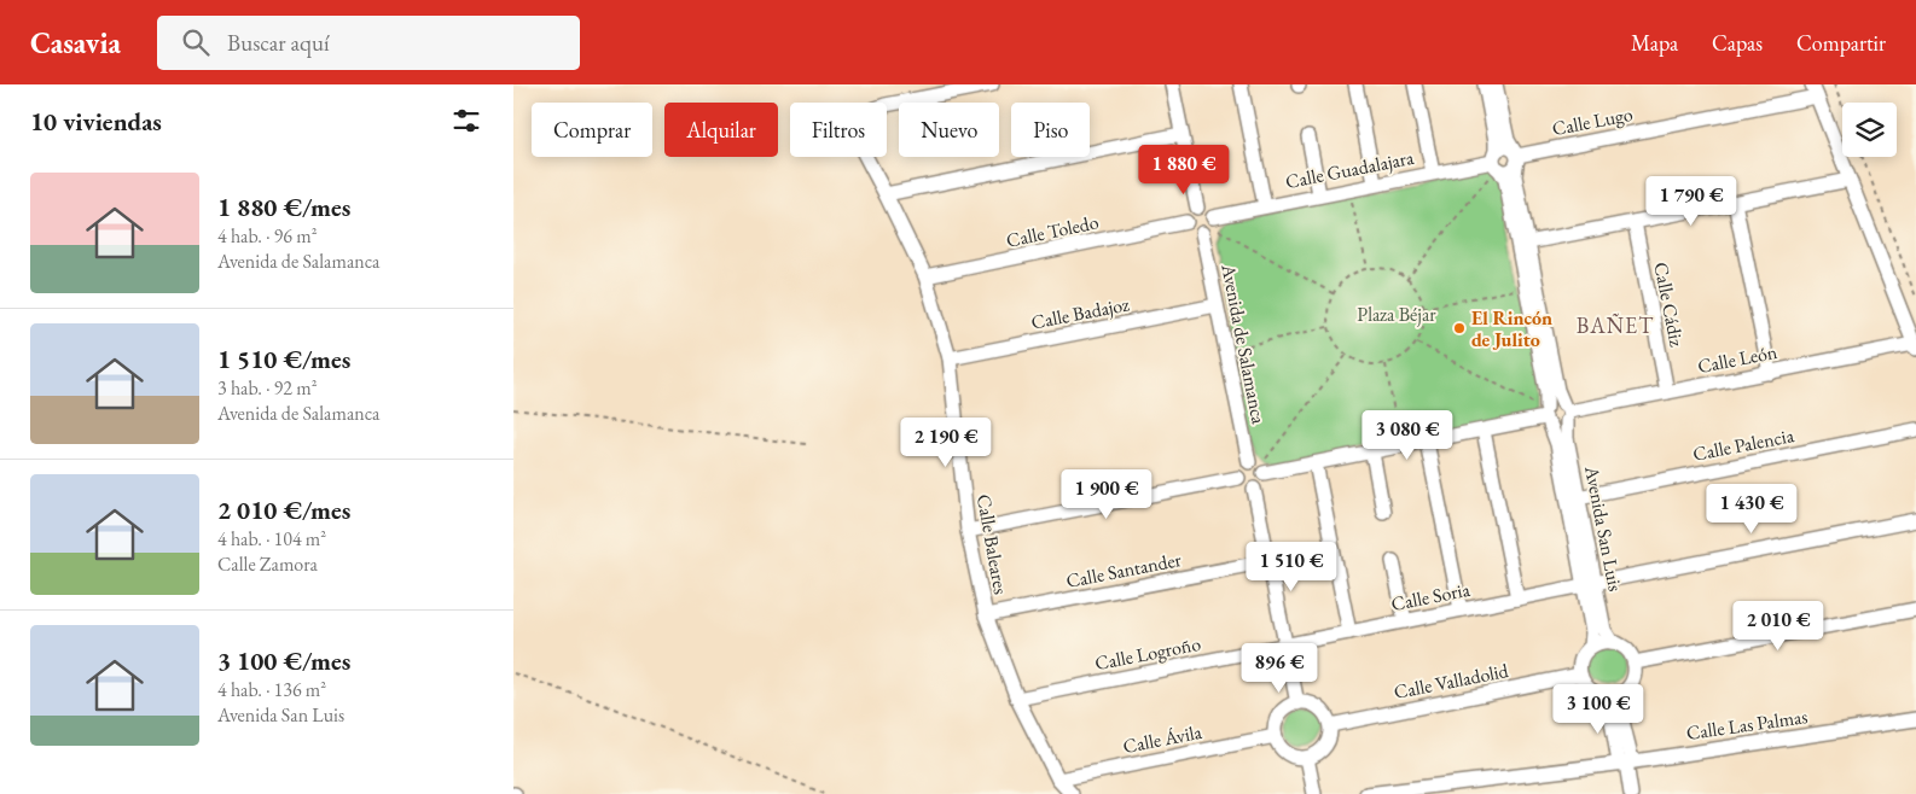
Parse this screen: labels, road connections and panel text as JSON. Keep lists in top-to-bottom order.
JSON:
{
  "streets": {
    "street": [
      "Calle Lugo",
      "Calle Guadalajara",
      "Calle Toledo",
      "Calle Cádiz",
      "Calle Badajoz",
      "Avenida de Salamanca",
      "Calle León",
      "Calle Palencia",
      "Avenida San Luis",
      "Calle Baleares",
      "Calle Santander",
      "Calle Soria",
      "Calle Logroño",
      "Calle Valladolid",
      "Calle Las Palmas",
      "Calle Ávila"
    ]
  },
  "crossings": [
    ["Calle Lugo", "Avenida San Luis"],
    ["Calle Guadalajara", "Calle Toledo"],
    ["Calle Guadalajara", "Avenida de Salamanca"],
    ["Calle Guadalajara", "Avenida San Luis"],
    ["Calle Toledo", "Avenida de Salamanca"],
    ["Calle Toledo", "Calle Baleares"],
    ["Calle Cádiz", "Calle León"],
    ["Calle Badajoz", "Avenida de Salamanca"],
    ["Calle Badajoz", "Calle Baleares"],
    ["Calle León", "Avenida San Luis"],
    ["Calle Palencia", "Avenida San Luis"],
    ["Avenida San Luis", "Calle Soria"],
    ["Avenida San Luis", "Calle Valladolid"],
    ["Calle Baleares", "Calle Santander"],
    ["Calle Baleares", "Calle Logroño"],
    ["Calle Baleares", "Calle Ávila"],
    ["Calle Soria", "Calle Logroño"],
    ["Calle Valladolid", "Calle Ávila"]
  ],
  "districts": ["BAÑET"],
  "parks": ["Plaza Béjar"],
  "places": ["El Rincón de Julito"],
  "page": {
    "header": "Casavia",
    "search": "Buscar aquí",
    "nav": ["Mapa", "Capas", "Compartir"],
    "heading": "10 viviendas",
    "chip": [
      "Comprar",
      "Alquilar",
      "Filtros",
      "Nuevo",
      "Piso"
    ],
    "price": [
      "1 880 €",
      "1 790 €",
      "3 080 €",
      "2 190 €",
      "1 900 €",
      "1 430 €",
      "1 510 €",
      "2 010 €",
      "896 €",
      "3 100 €"
    ],
    "list": [
      {
        "name": "1 880 €/mes",
        "note": "4 hab. · 96 m² · Avenida de Salamanca"
      },
      {
        "name": "1 510 €/mes",
        "note": "3 hab. · 92 m² · Avenida de Salamanca"
      },
      {
        "name": "2 010 €/mes",
        "note": "4 hab. · 104 m² · Calle Zamora"
      },
      {
        "name": "3 100 €/mes",
        "note": "4 hab. · 136 m² · Avenida San Luis"
      }
    ]
  }
}
